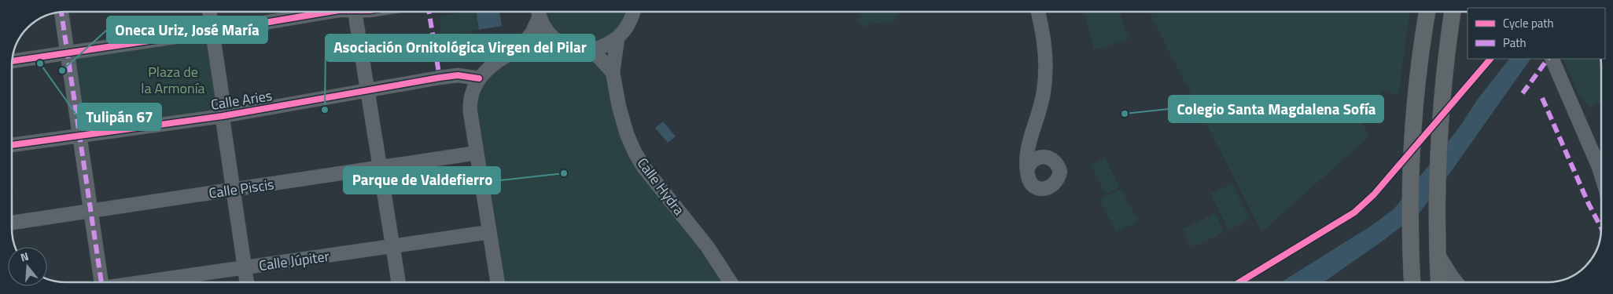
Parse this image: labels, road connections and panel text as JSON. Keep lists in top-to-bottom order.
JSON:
{
  "streets": {
    "street": [
      "Calle Aries",
      "Calle Hydra",
      "Calle Piscis",
      "Calle Júpiter"
    ]
  },
  "parks": ["Plaza de la Armonía"],
  "places": [
    "Tulipán 67",
    "Oneca Uriz, José María",
    "Asociación Ornitológica Virgen del Pilar",
    "Colegio Santa Magdalena Sofía",
    "Parque de Valdefierro"
  ],
  "legend": ["Cycle path", "Path"],
  "north": "top"
}
